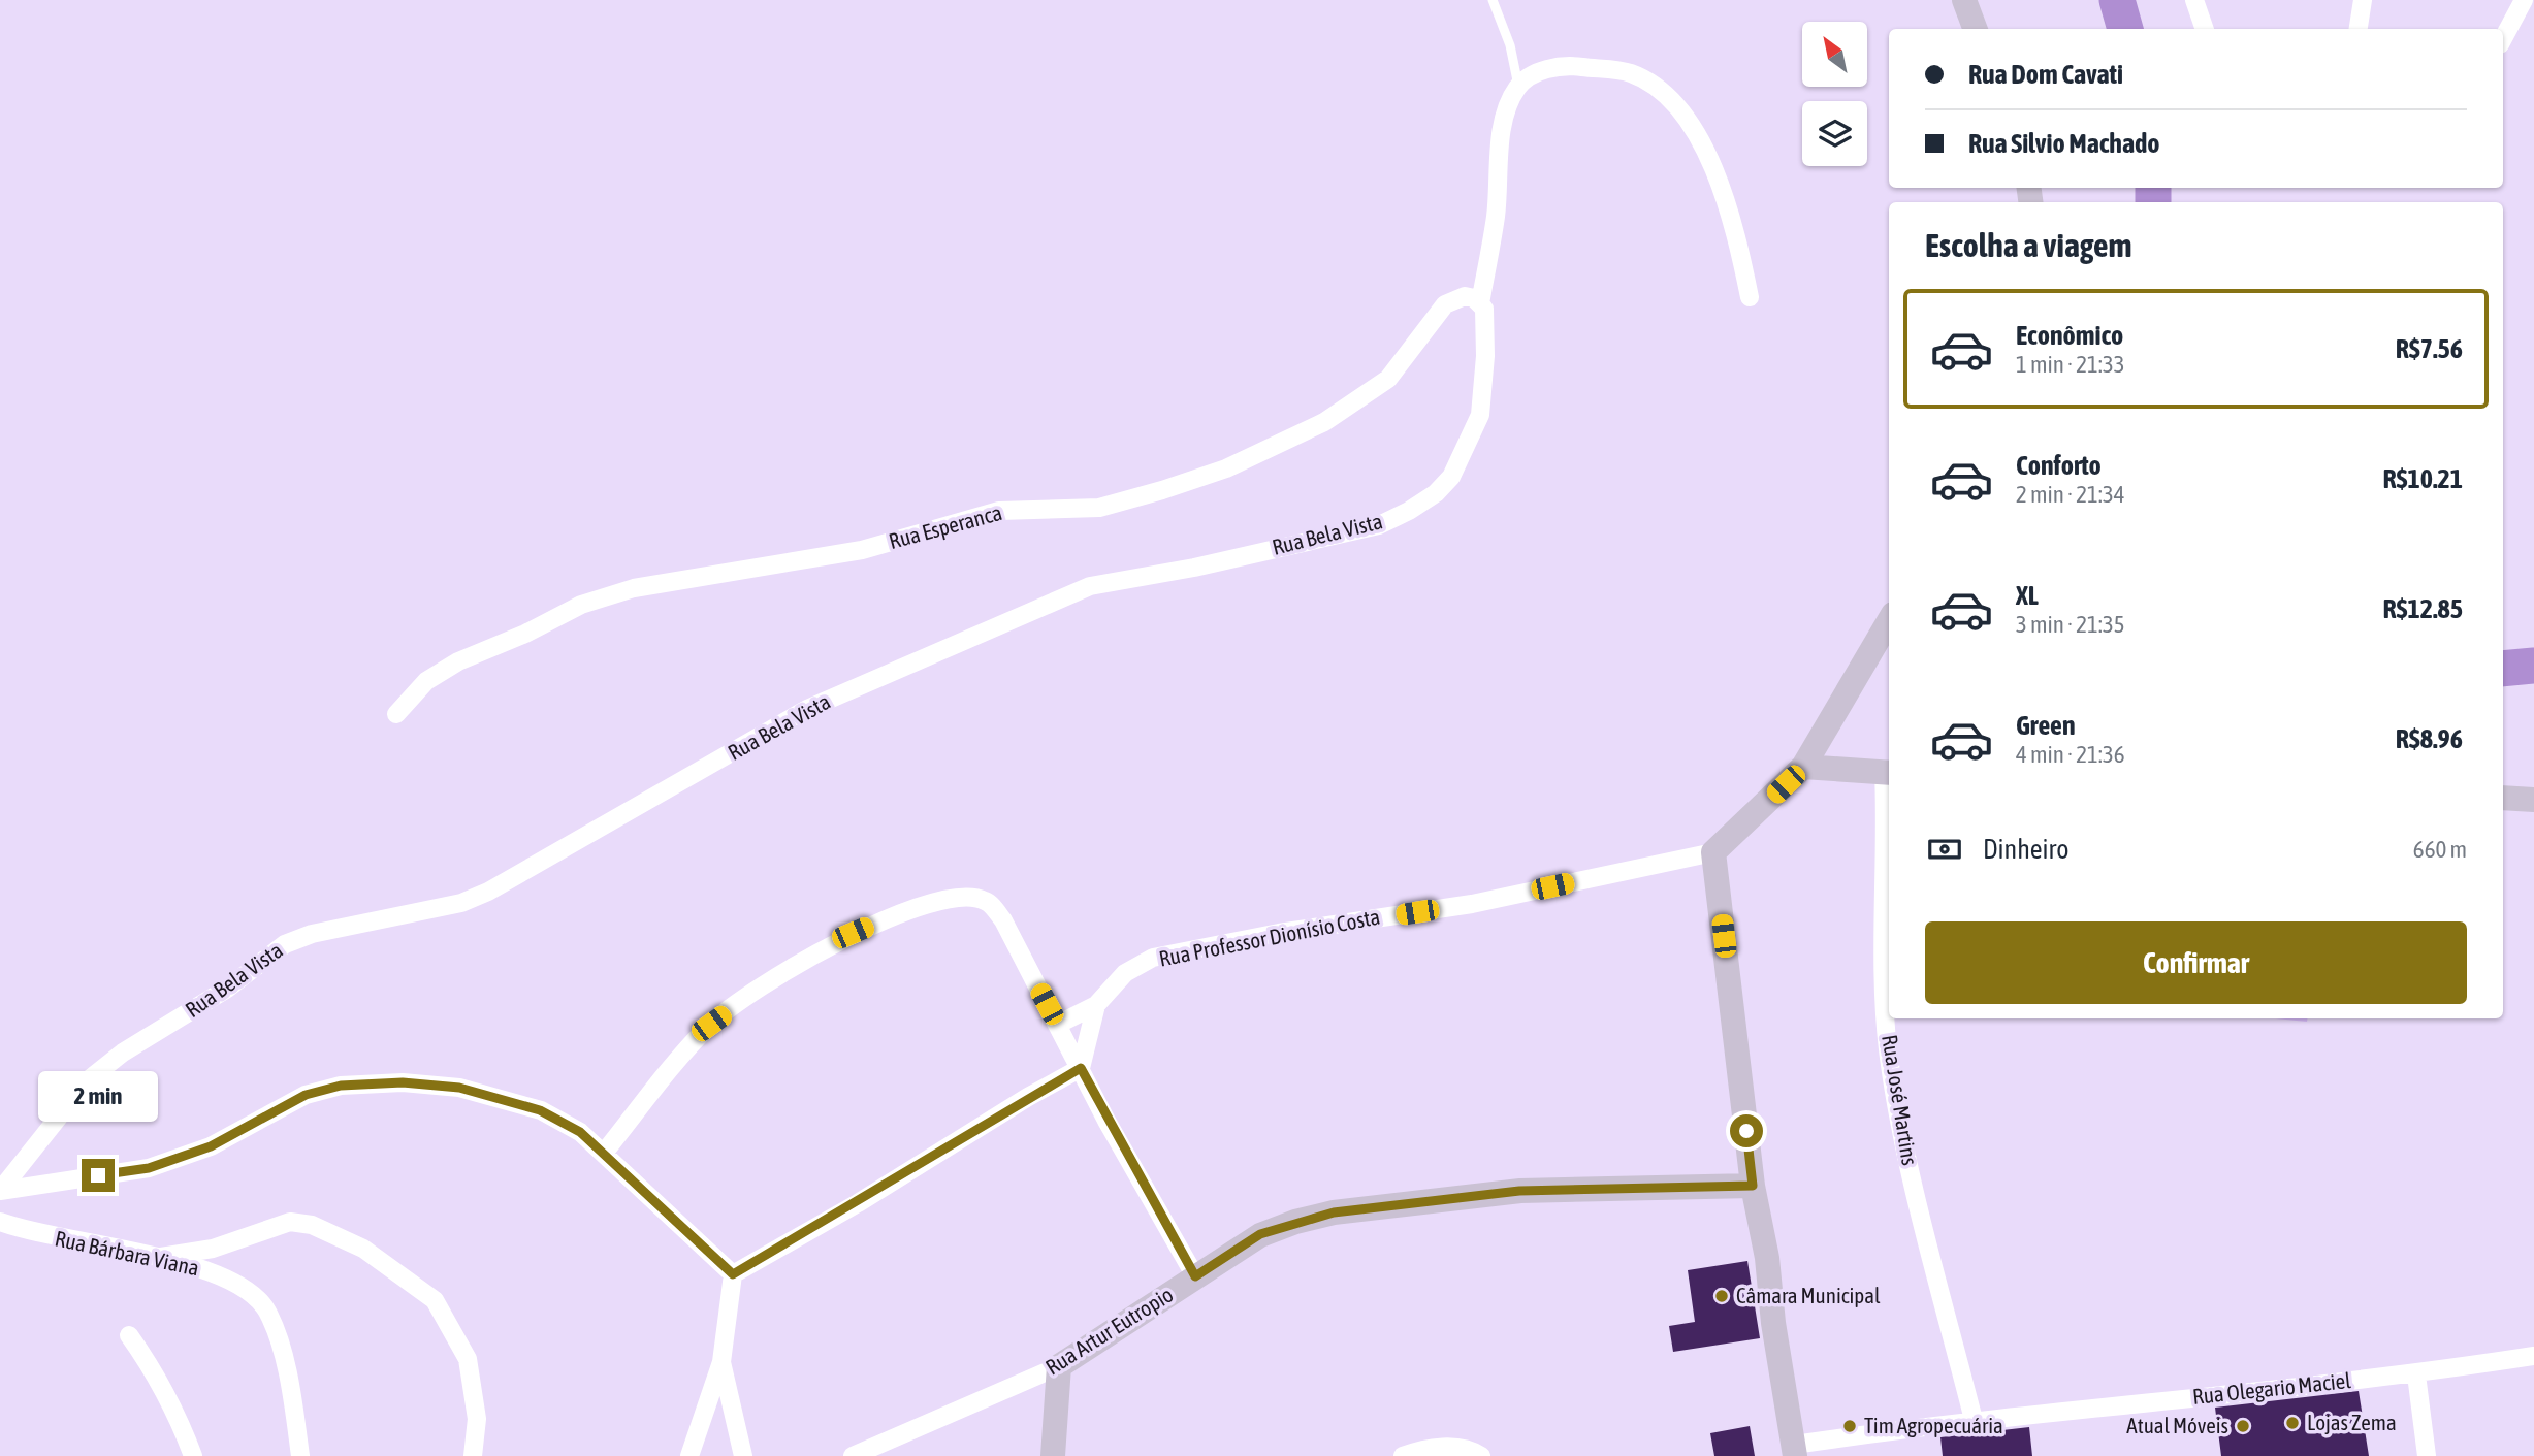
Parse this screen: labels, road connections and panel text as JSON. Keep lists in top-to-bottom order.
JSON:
{
  "streets": {
    "main road": ["Rua Artur Eutropio"],
    "street": [
      "Rua Esperanca",
      "Rua Bela Vista",
      "Rua Professor Dionísio Costa",
      "Rua José Martins",
      "Rua Bárbara Viana",
      "Rua Olegario Maciel"
    ]
  },
  "crossings": [
    ["Rua Esperanca", "Rua Bela Vista"],
    ["Rua José Martins", "Rua Olegario Maciel"]
  ],
  "places": [
    "Câmara Municipal",
    "Lojas Zema",
    "Tim Agropecuária",
    "Atual Móveis"
  ],
  "north": "top left",
  "page": {
    "banner": ["Rua Dom Cavati", "Rua Silvio Machado"],
    "heading": "Escolha a viagem",
    "list": [
      {
        "name": "Econômico",
        "note": "1 min · 21:33",
        "value": "R$7.56"
      },
      {
        "name": "Conforto",
        "note": "2 min · 21:34",
        "value": "R$10.21"
      },
      {
        "name": "XL",
        "note": "3 min · 21:35",
        "value": "R$12.85"
      },
      {
        "name": "Green",
        "note": "4 min · 21:36",
        "value": "R$8.96"
      }
    ],
    "pay": ["Dinheiro", "660 m"],
    "buttons": "Confirmar",
    "bubble": "2 min"
  }
}
